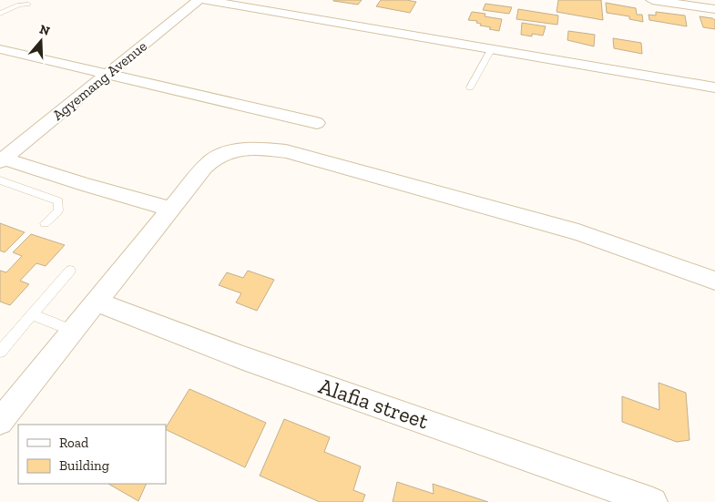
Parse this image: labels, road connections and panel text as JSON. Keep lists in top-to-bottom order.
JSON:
{
  "streets": {
    "street": ["Agyemang Avenue", "Alafia street"]
  },
  "legend": ["Road", "Building"],
  "north": "top"
}
